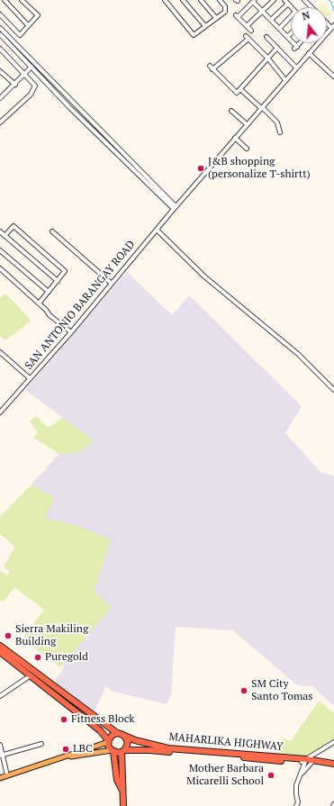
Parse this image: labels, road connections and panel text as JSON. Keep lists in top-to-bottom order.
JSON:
{
  "streets": {
    "highway": ["MAHARLIKA HIGHWAY"],
    "street": ["SAN ANTONIO BARANGAY ROAD"]
  },
  "places": [
    "J&B shopping (personalize T-shirtt)",
    "Sierra Makiling Building",
    "Puregold",
    "SM City Santo Tomas",
    "Fitness Block",
    "LBC",
    "Mother Barbara Micarelli School"
  ],
  "north": "top"
}
